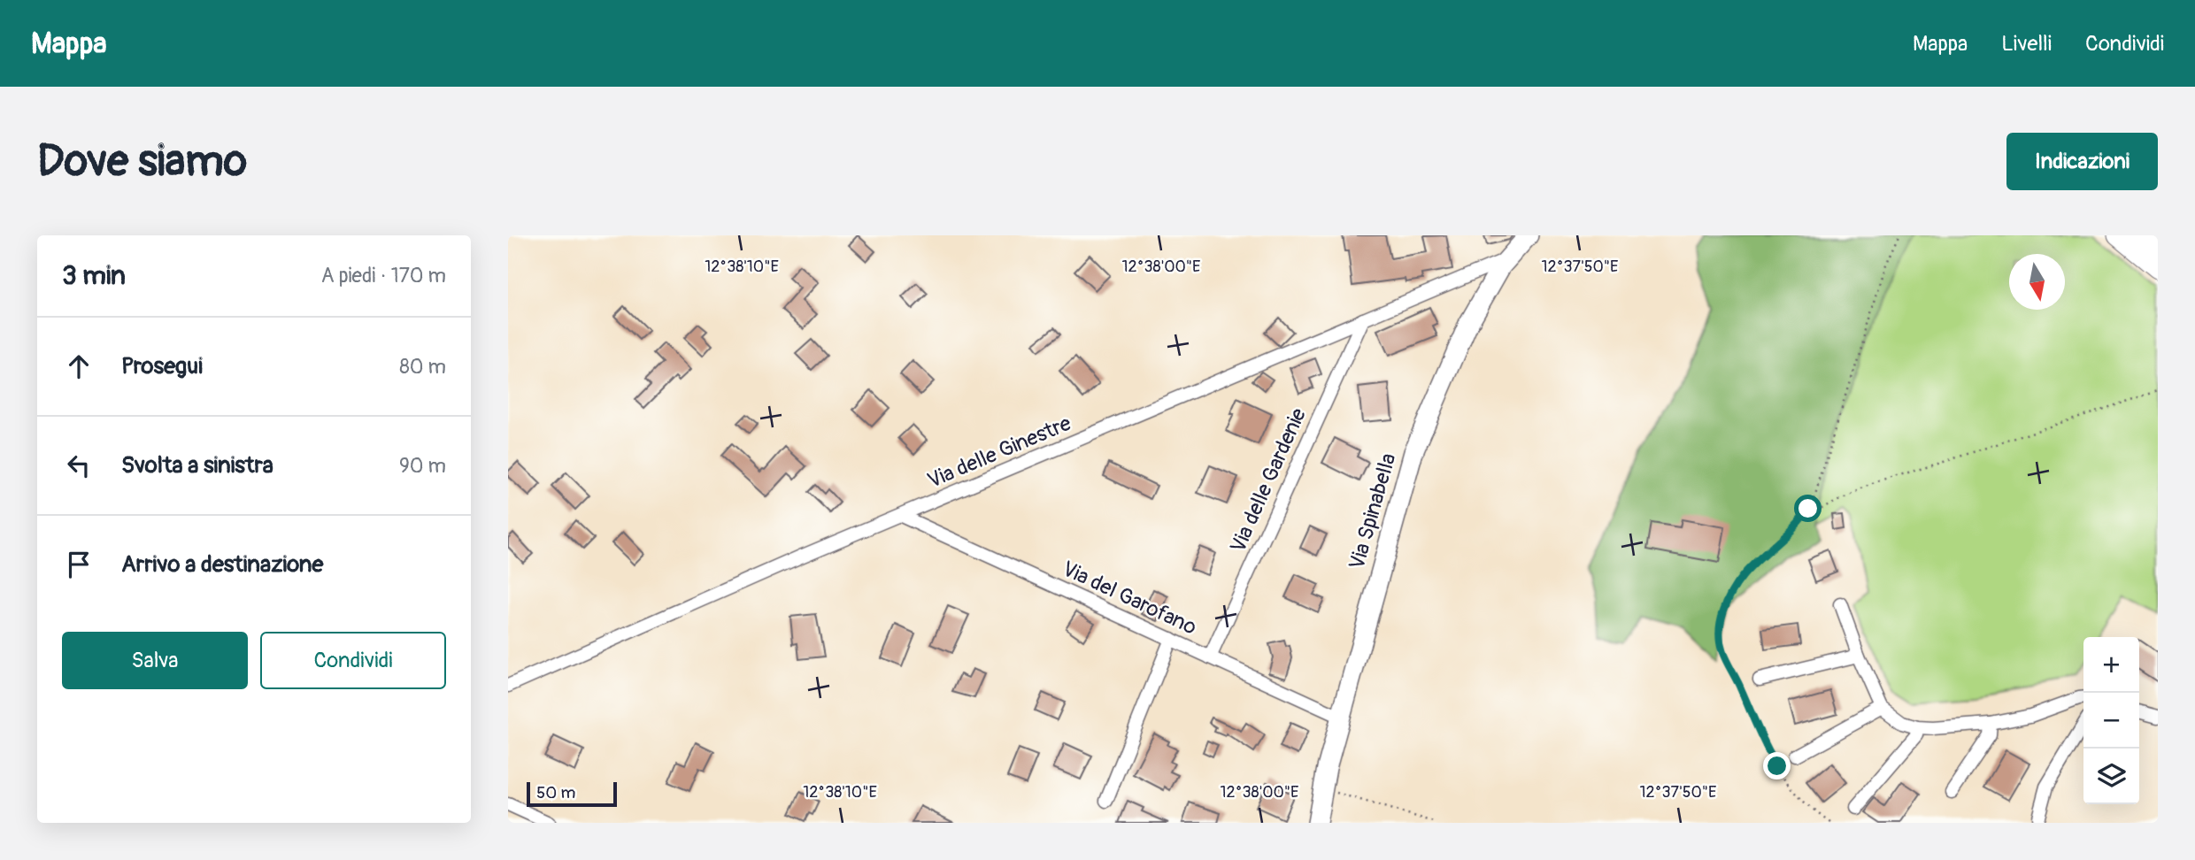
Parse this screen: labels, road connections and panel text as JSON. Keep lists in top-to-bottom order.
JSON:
{
  "streets": {
    "street": [
      "Via delle Ginestre",
      "Via delle Gardenie",
      "Via Spinabella",
      "Via del Garofano"
    ]
  },
  "crossings": [
    ["Via delle Ginestre", "Via delle Gardenie"],
    ["Via delle Ginestre", "Via Spinabella"],
    ["Via delle Ginestre", "Via del Garofano"],
    ["Via delle Gardenie", "Via del Garofano"],
    ["Via Spinabella", "Via del Garofano"]
  ],
  "scale_bar": "50 m",
  "north": "bottom",
  "page": {
    "header": "Mappa",
    "nav": ["Mappa", "Livelli", "Condividi"],
    "buttons": [
      "Indicazioni",
      ["Salva", "Condividi"]
    ],
    "title": "Dove siamo",
    "heading": ["3 min", "A piedi · 170 m"],
    "list": [
      ["Prosegui", "80 m"],
      ["Svolta a sinistra", "90 m"],
      "Arrivo a destinazione"
    ],
    "map_buttons": ["+", "−"],
    "scale": "50 m"
  },
  "coordinates": ["12°38'10\"E", "12°38'00\"E", "12°37'50\"E"]
}
